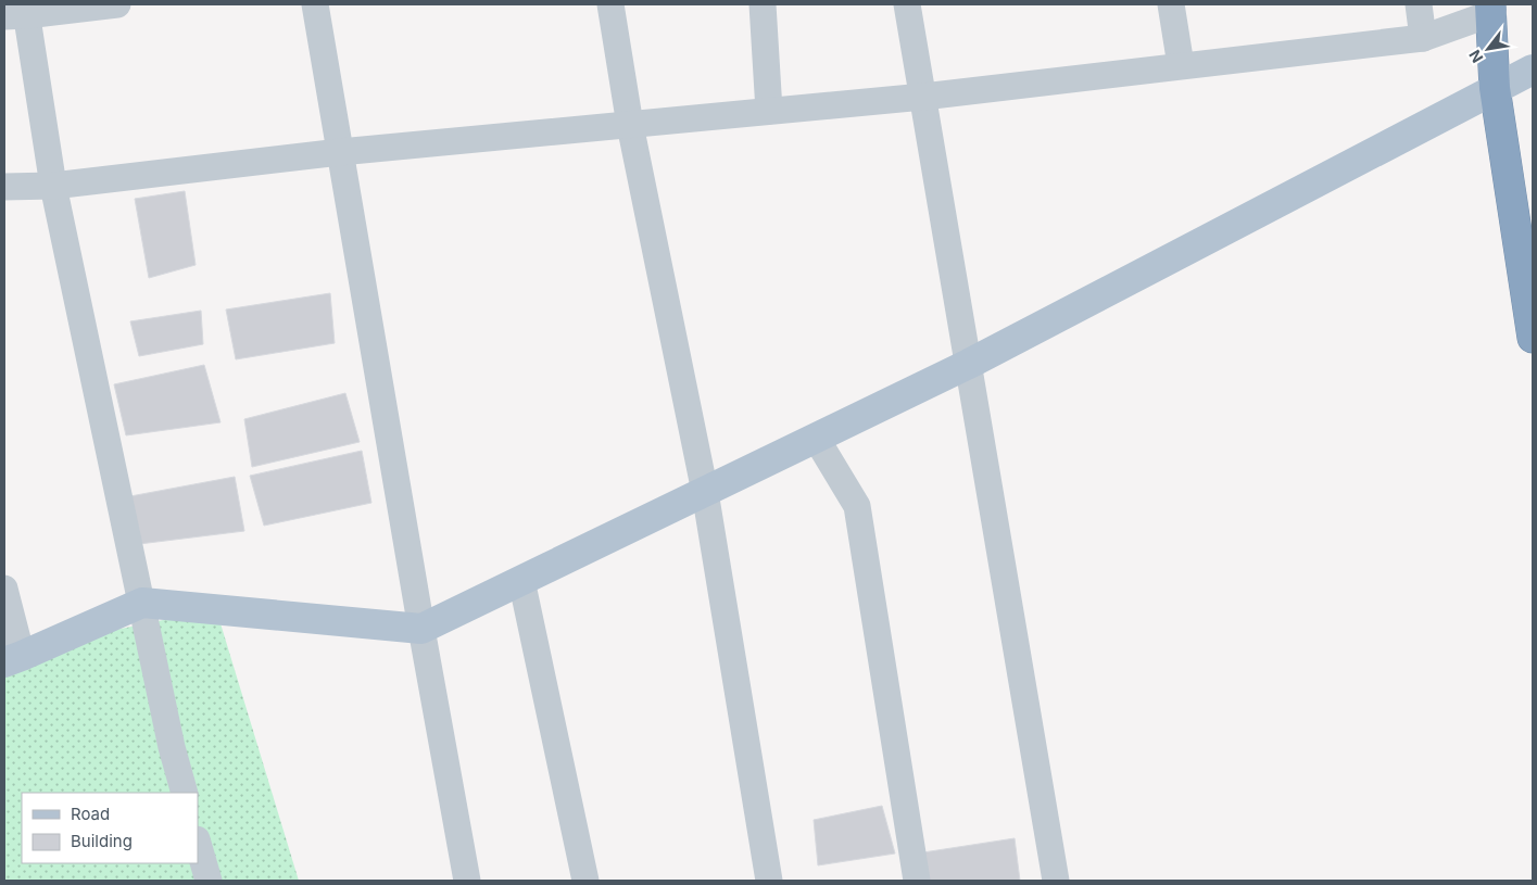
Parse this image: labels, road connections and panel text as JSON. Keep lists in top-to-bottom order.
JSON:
{
  "legend": ["Road", "Building"],
  "north": "bottom left"
}
